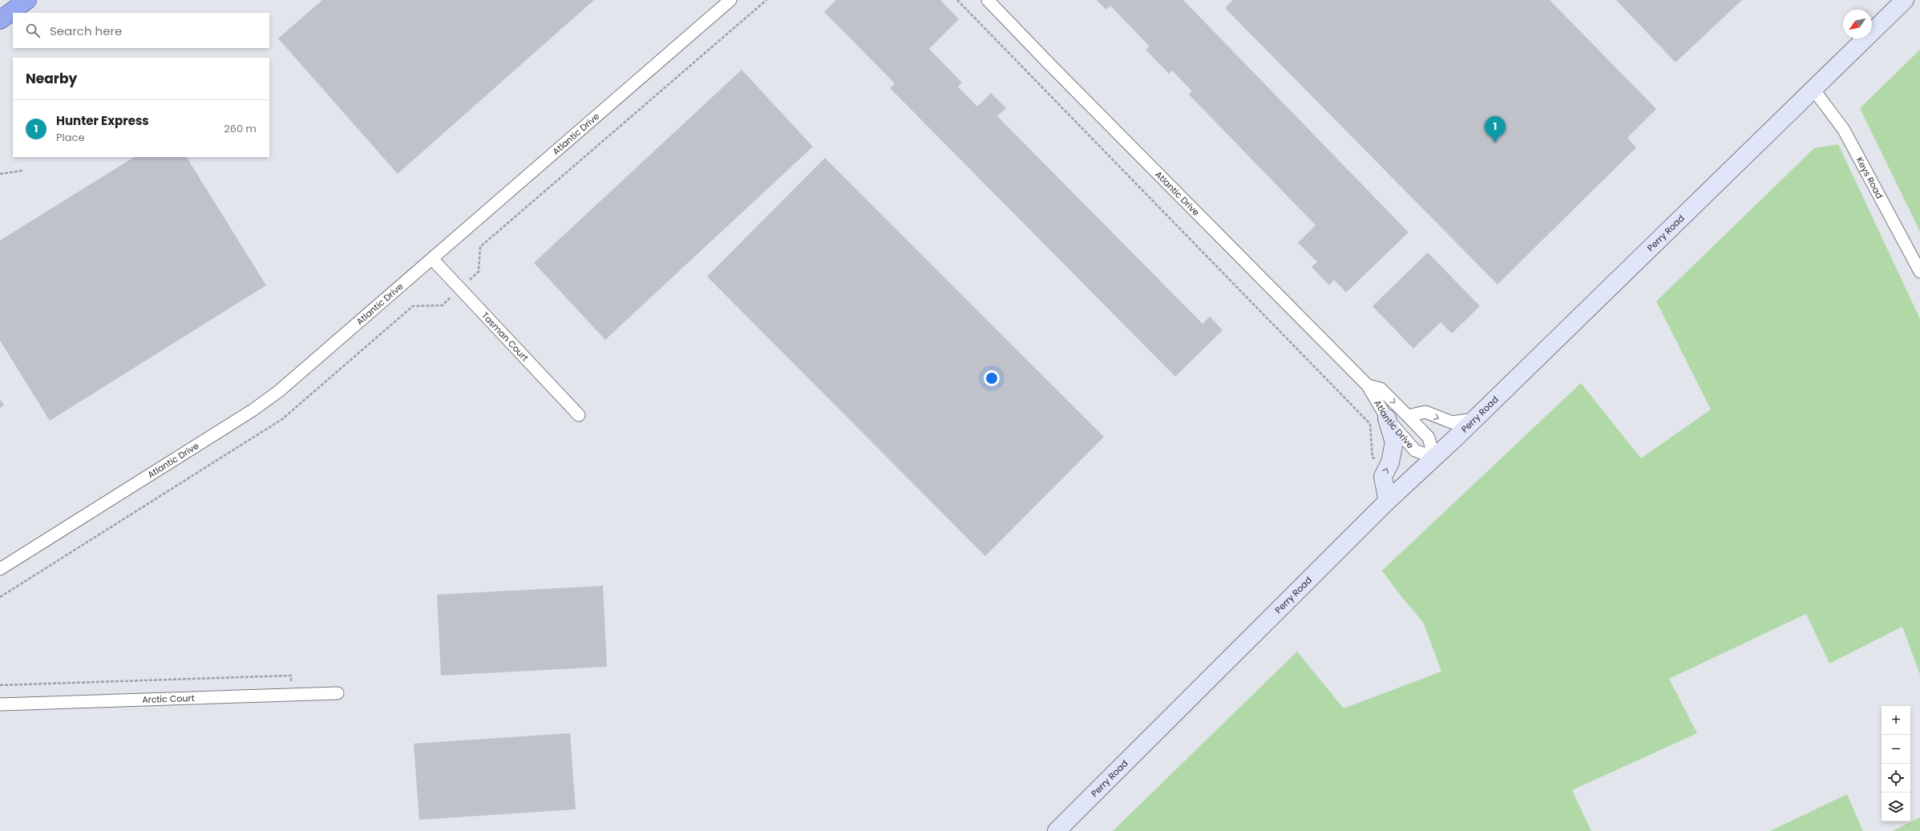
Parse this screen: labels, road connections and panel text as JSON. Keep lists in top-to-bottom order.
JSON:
{
  "streets": {
    "main road": ["Perry Road"],
    "street": [
      "Atlantic Drive",
      "Keys Road",
      "Tasman Court",
      "Arctic Court"
    ]
  },
  "crossings": [
    ["Atlantic Drive", "Perry Road"],
    ["Atlantic Drive", "Tasman Court"],
    ["Keys Road", "Perry Road"]
  ],
  "north": "bottom left",
  "page": {
    "search": "Search here",
    "heading": "Nearby",
    "list": [
      {
        "mark": "1",
        "name": "Hunter Express",
        "note": "Place",
        "value": "260 m"
      }
    ],
    "pins": "1",
    "map_buttons": ["+", "−"]
  }
}
